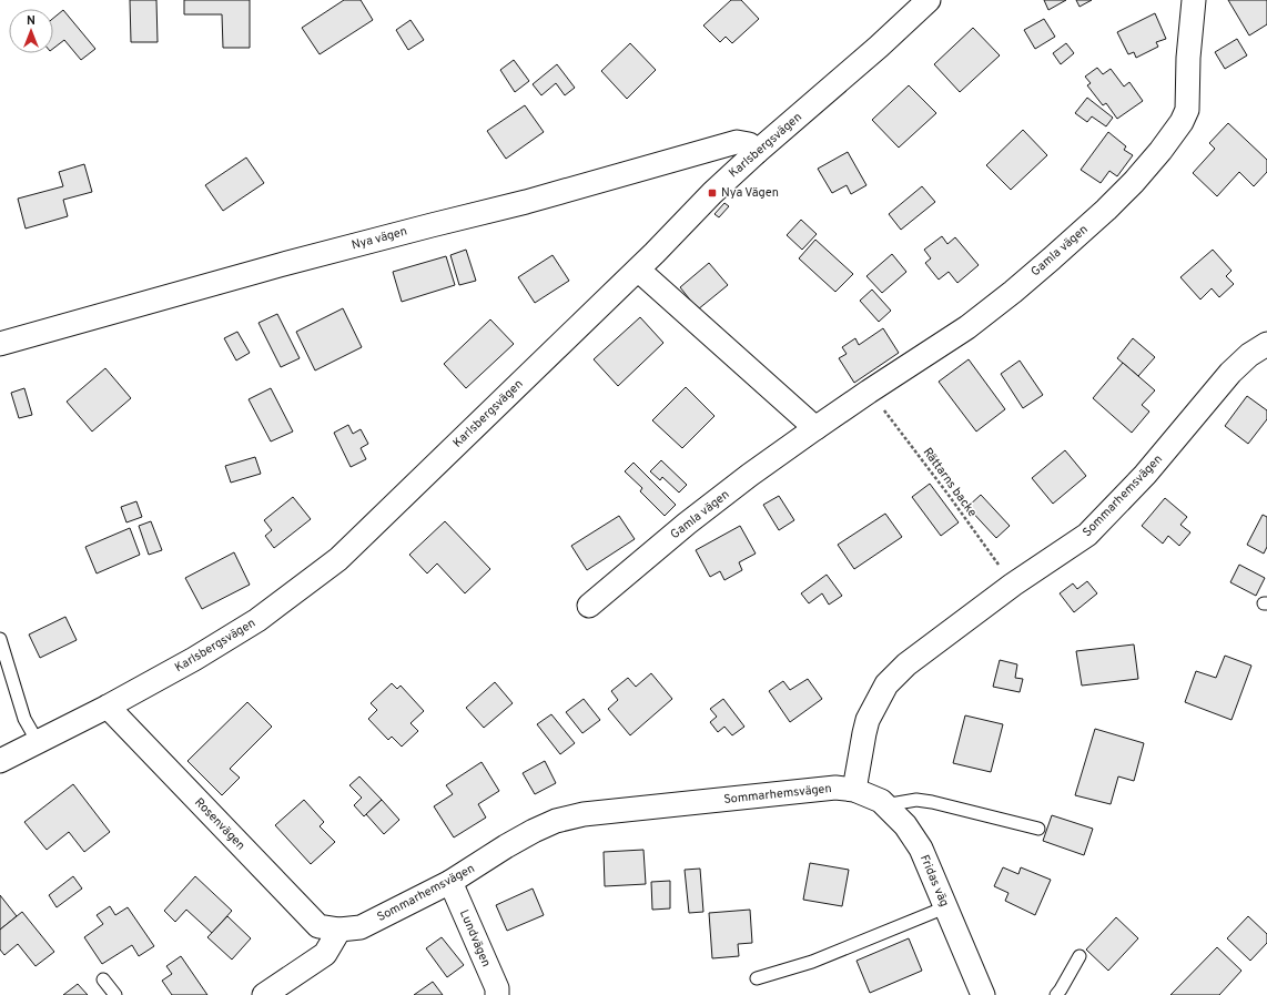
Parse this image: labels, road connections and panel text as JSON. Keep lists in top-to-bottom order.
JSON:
{
  "streets": {
    "street": [
      "Karlsbergsvägen",
      "Nya vägen",
      "Gamla vägen",
      "Sommarhemsvägen",
      "Rosenvägen",
      "Fridas väg",
      "Lundvägen"
    ],
    "path": ["Rättarns backe"]
  },
  "crossings": [
    ["Karlsbergsvägen", "Nya vägen"],
    ["Karlsbergsvägen", "Rosenvägen"],
    ["Gamla vägen", "Rättarns backe"],
    ["Rättarns backe", "Sommarhemsvägen"],
    ["Sommarhemsvägen", "Rosenvägen"],
    ["Sommarhemsvägen", "Fridas väg"],
    ["Sommarhemsvägen", "Lundvägen"]
  ],
  "places": {
    "transit": ["Nya Vägen"]
  },
  "north": "top"
}
